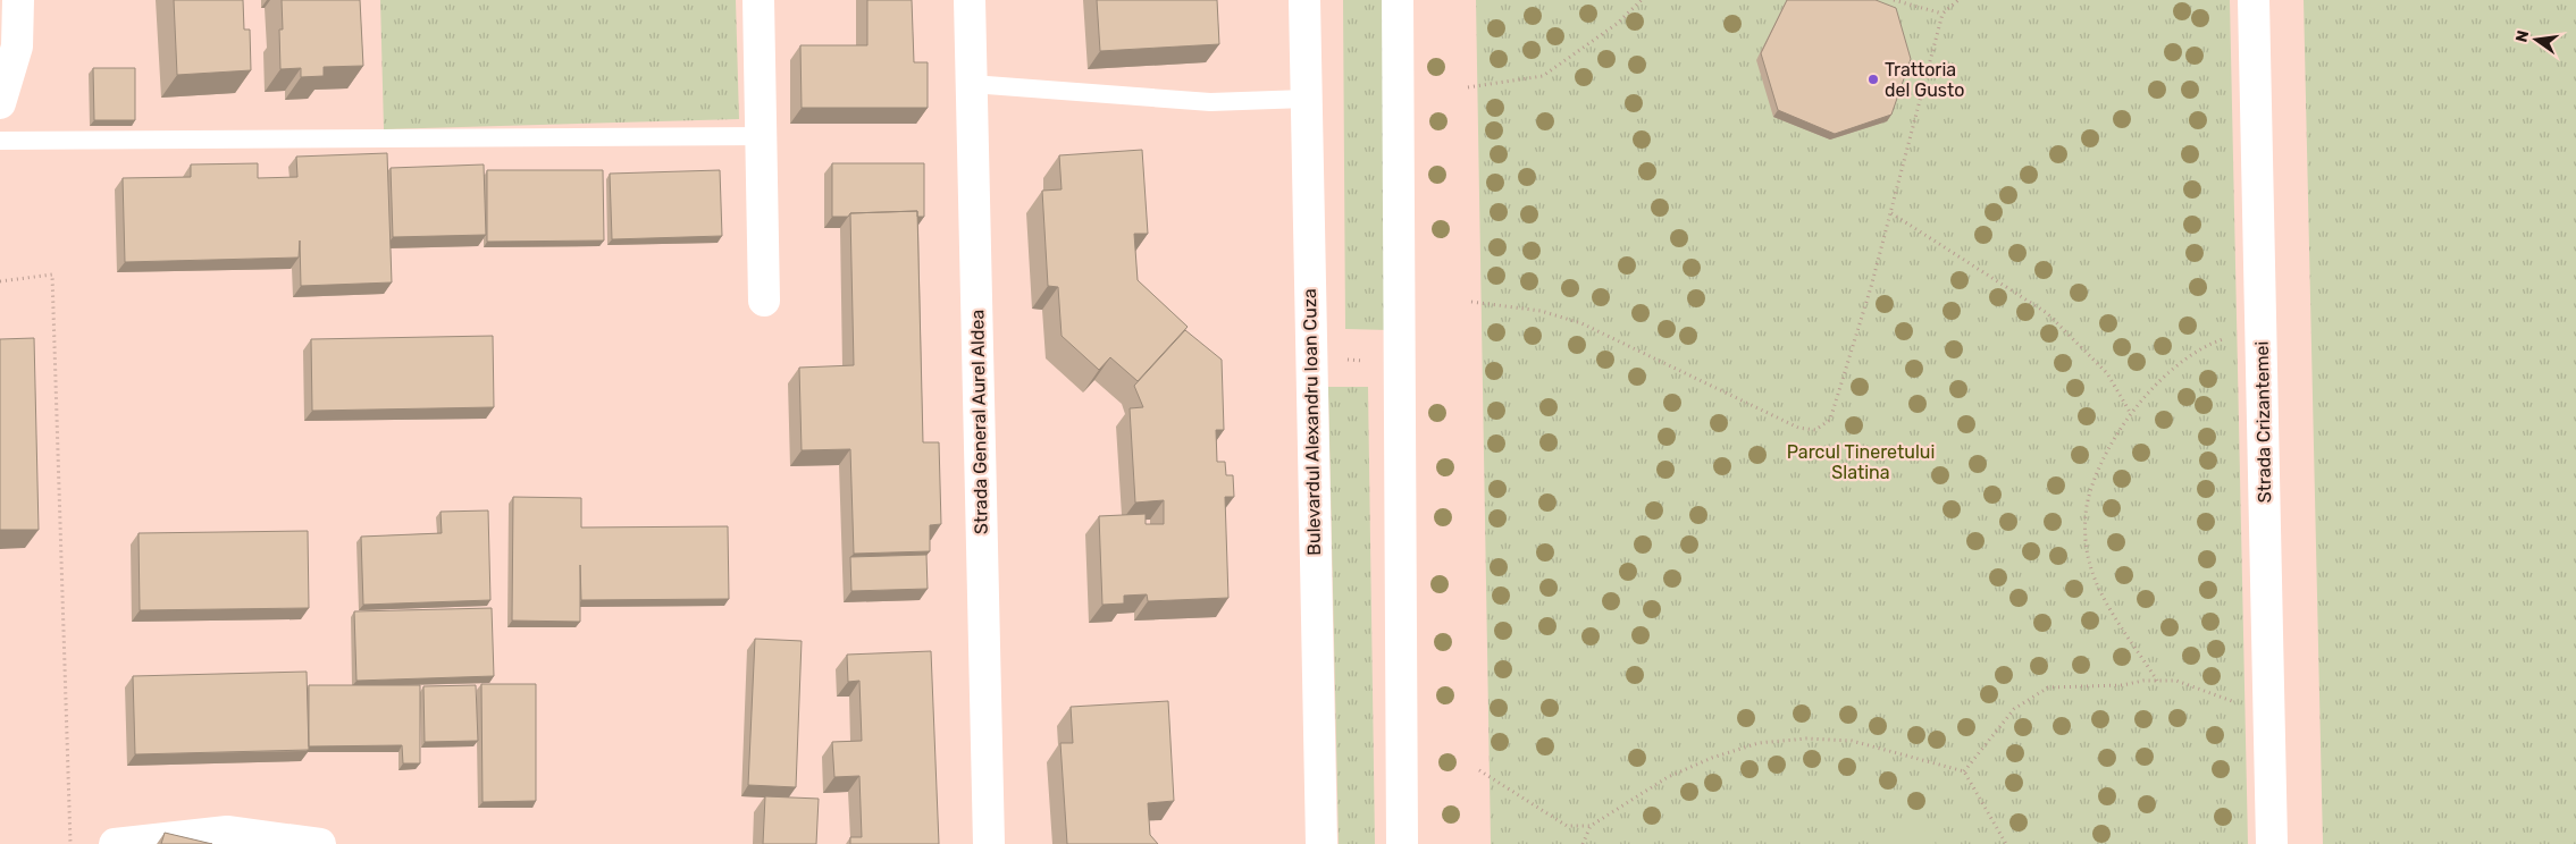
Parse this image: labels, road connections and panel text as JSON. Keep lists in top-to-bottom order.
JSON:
{
  "streets": {
    "street": ["Strada General Aurel Aldea", "Bulevardul Alexandru Ioan Cuza", "Strada Crizantemei"]
  },
  "parks": ["Parcul Tineretului Slatina"],
  "places": ["Trattoria del Gusto"],
  "north": "left"
}
